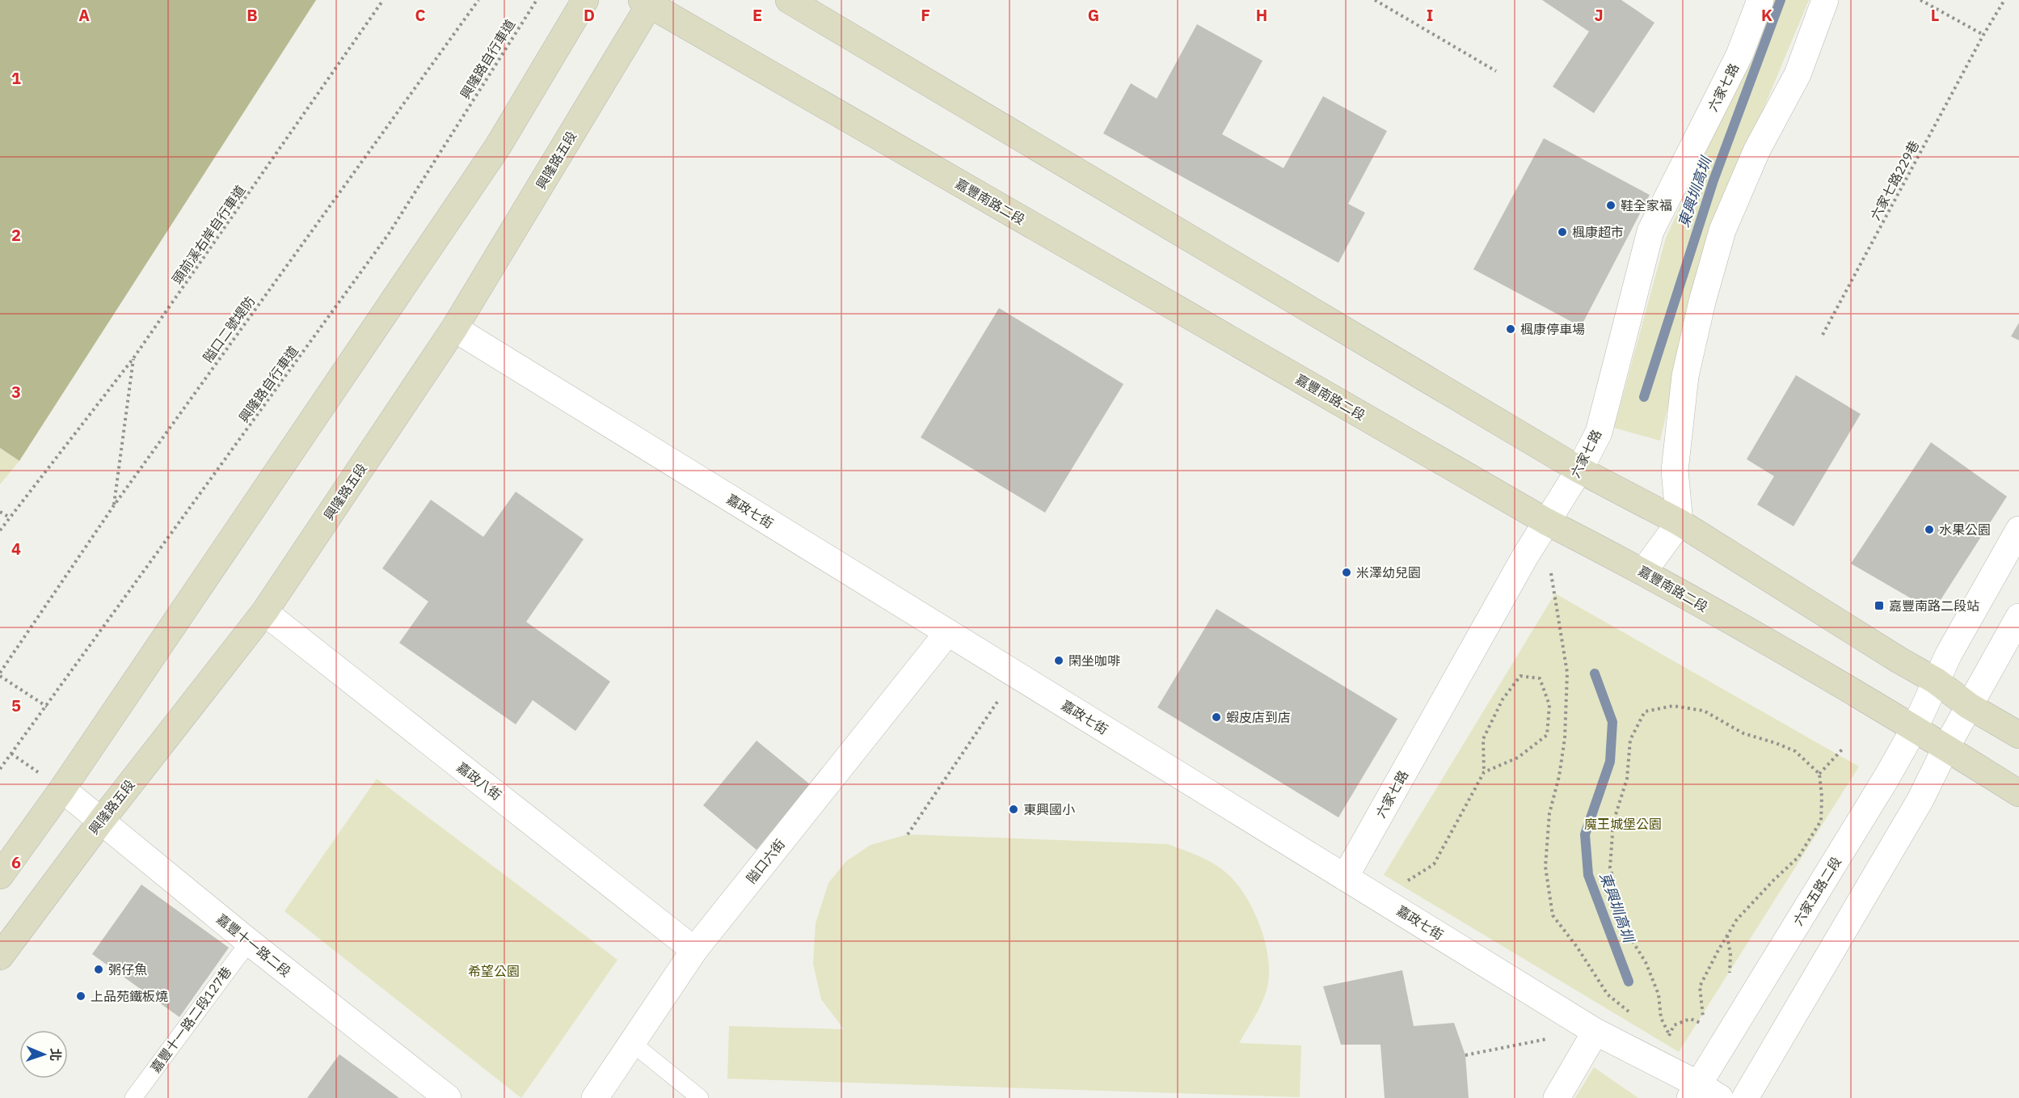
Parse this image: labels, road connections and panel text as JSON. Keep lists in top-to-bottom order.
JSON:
{
  "streets": {
    "street": [
      "六家七路",
      "興隆路五段",
      "嘉豐南路二段",
      "嘉政七街",
      "嘉政八街",
      "隘口六街",
      "六家五路二段",
      "嘉豐十一路二段"
    ],
    "lane": ["嘉豐十一路二段127巷"],
    "path": [
      "興隆路自行車道",
      "六家七路229巷",
      "頭前溪右岸自行車道",
      "隘口二號堤防"
    ]
  },
  "crossings": [
    ["六家七路", "嘉豐南路二段"],
    ["六家七路", "嘉政七街"],
    ["興隆路五段", "嘉豐南路二段"],
    ["興隆路五段", "嘉政七街"],
    ["興隆路五段", "嘉政八街"],
    ["興隆路五段", "嘉豐十一路二段"],
    ["嘉豐南路二段", "六家五路二段"],
    ["頭前溪右岸自行車道", "隘口二號堤防"],
    ["嘉政七街", "隘口六街"],
    ["嘉政七街", "六家五路二段"],
    ["嘉政八街", "隘口六街"],
    ["嘉豐十一路二段", "嘉豐十一路二段127巷"]
  ],
  "water": ["東興圳高圳"],
  "parks": ["魔王城堡公園", "希望公園"],
  "places": {
    "other": [
      "鞋全家福",
      "楓康超市",
      "楓康停車場",
      "水果公園",
      "米澤幼兒園",
      "閑坐咖啡",
      "蝦皮店到店",
      "東興國小",
      "粥仔魚",
      "上品苑鐵板燒"
    ],
    "transit": ["嘉豐南路二段站"]
  },
  "north": "right",
  "grid": {
    "columns": [
      "A",
      "B",
      "C",
      "D",
      "E",
      "F",
      "G",
      "H",
      "I",
      "J",
      "K",
      "L"
    ],
    "rows": [
      "1",
      "2",
      "3",
      "4",
      "5",
      "6"
    ]
  }
}
